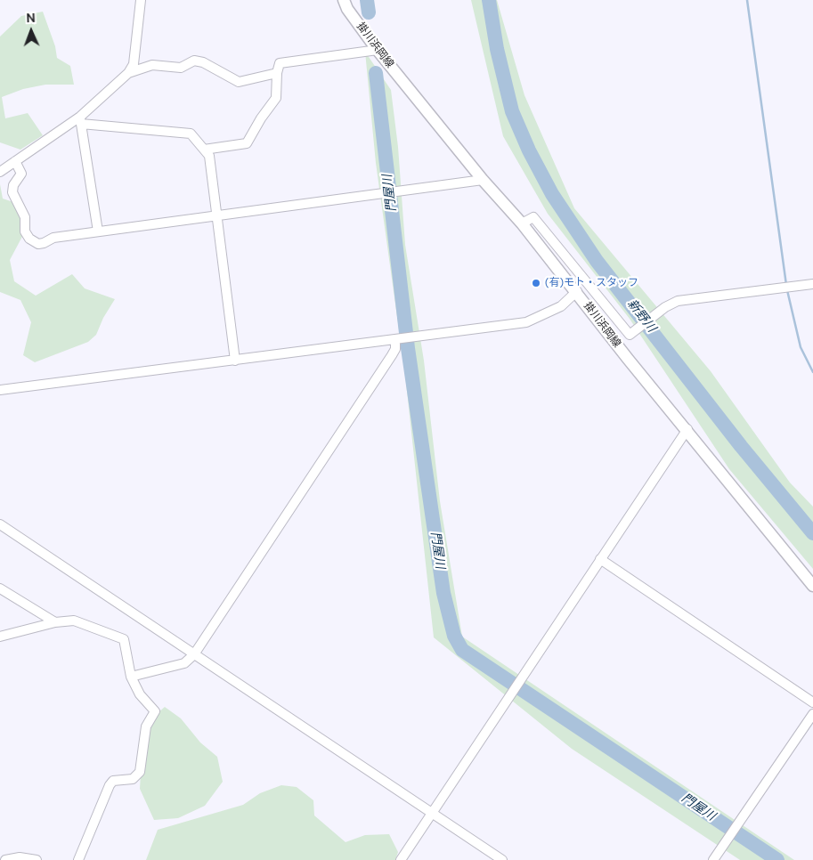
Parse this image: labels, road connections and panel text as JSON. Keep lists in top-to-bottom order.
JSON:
{
  "streets": {
    "main road": ["掛川浜岡線"]
  },
  "water": ["門屋川", "新野川"],
  "places": ["(有)モト・スタッフ"],
  "north": "top"
}
